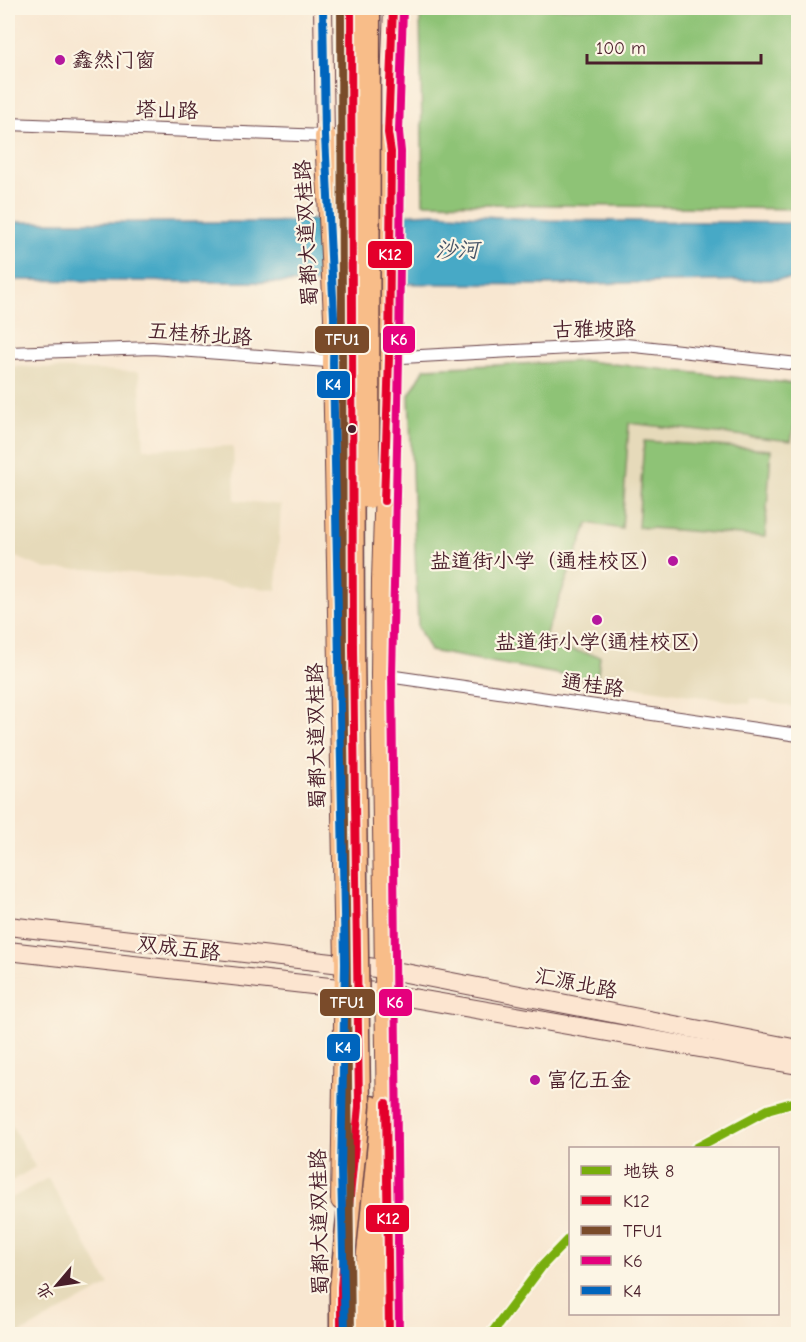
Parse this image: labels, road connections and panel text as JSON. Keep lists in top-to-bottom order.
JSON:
{
  "streets": {
    "main road": ["蜀都大道双桂路"],
    "street": [
      "塔山路",
      "古雅坡路",
      "五桂桥北路",
      "通桂路",
      "双成五路",
      "汇源北路"
    ]
  },
  "crossings": [
    ["塔山路", "蜀都大道双桂路"],
    ["蜀都大道双桂路", "五桂桥北路"],
    ["蜀都大道双桂路", "双成五路"],
    ["蜀都大道双桂路", "汇源北路"],
    ["古雅坡路", "五桂桥北路"],
    ["双成五路", "汇源北路"]
  ],
  "water": ["沙河"],
  "places": [
    "鑫然门窗",
    "盐道街小学（通桂校区）",
    "盐道街小学(通桂校区)",
    "富亿五金"
  ],
  "lines": [
    "transit line K12",
    "transit line TFU1",
    "transit line K6",
    "transit line K4",
    "metro line 8"
  ],
  "legend": [
    "地铁 8",
    "K12",
    "TFU1",
    "K6",
    "K4"
  ],
  "scale_bar": "100 m",
  "north": "bottom left"
}
